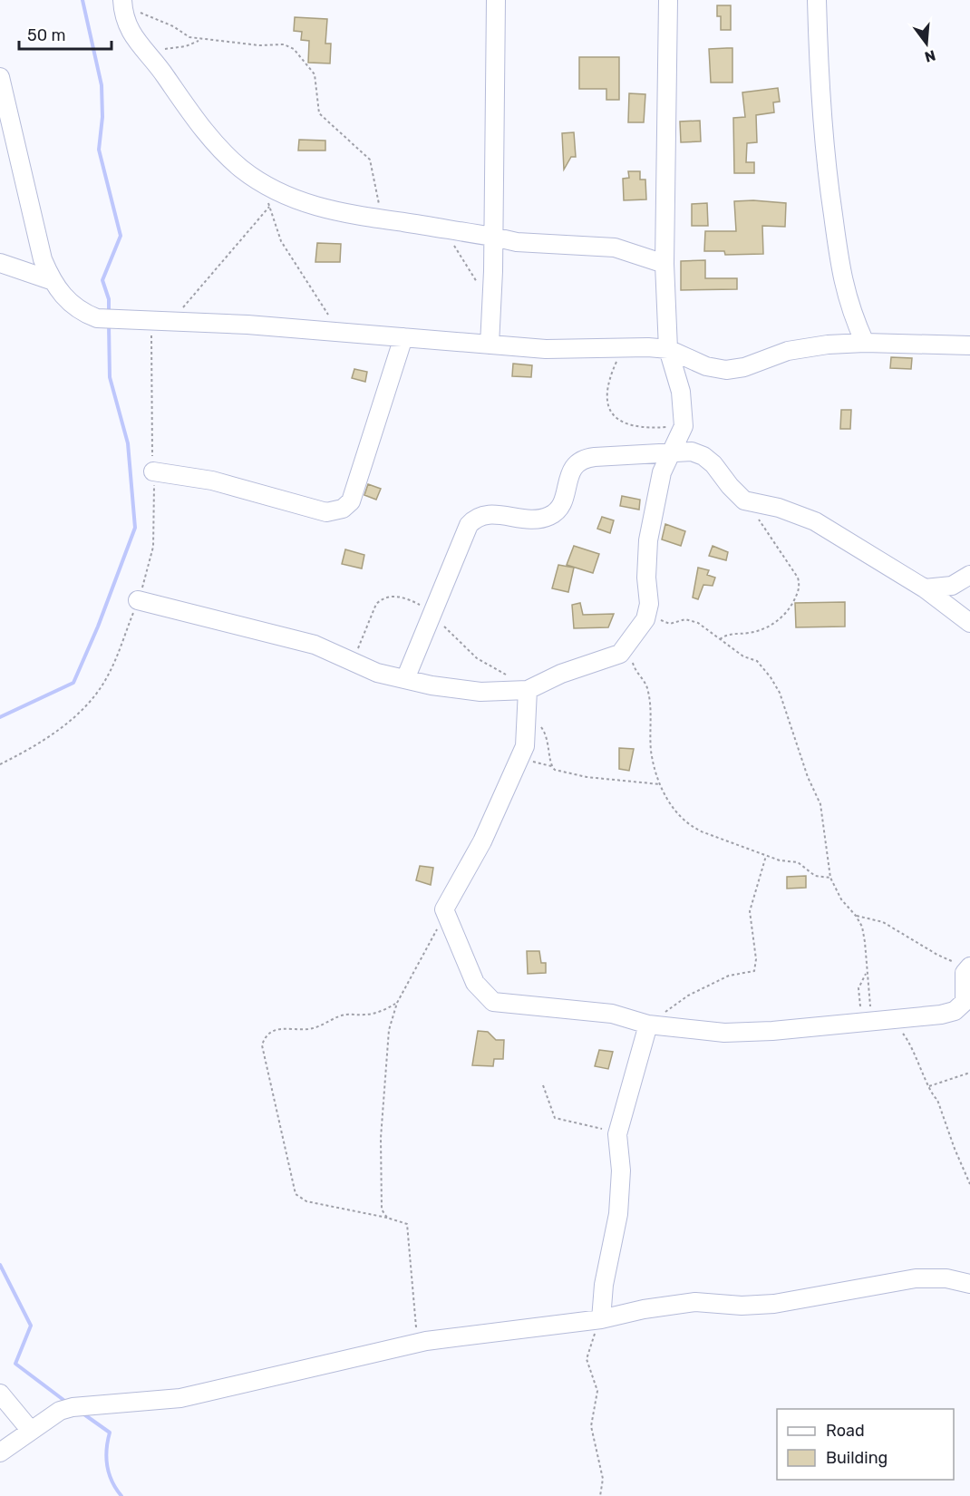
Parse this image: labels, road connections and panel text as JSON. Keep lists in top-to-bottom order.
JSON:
{
  "legend": ["Road", "Building"],
  "scale_bar": "50 m",
  "north": "bottom"
}
